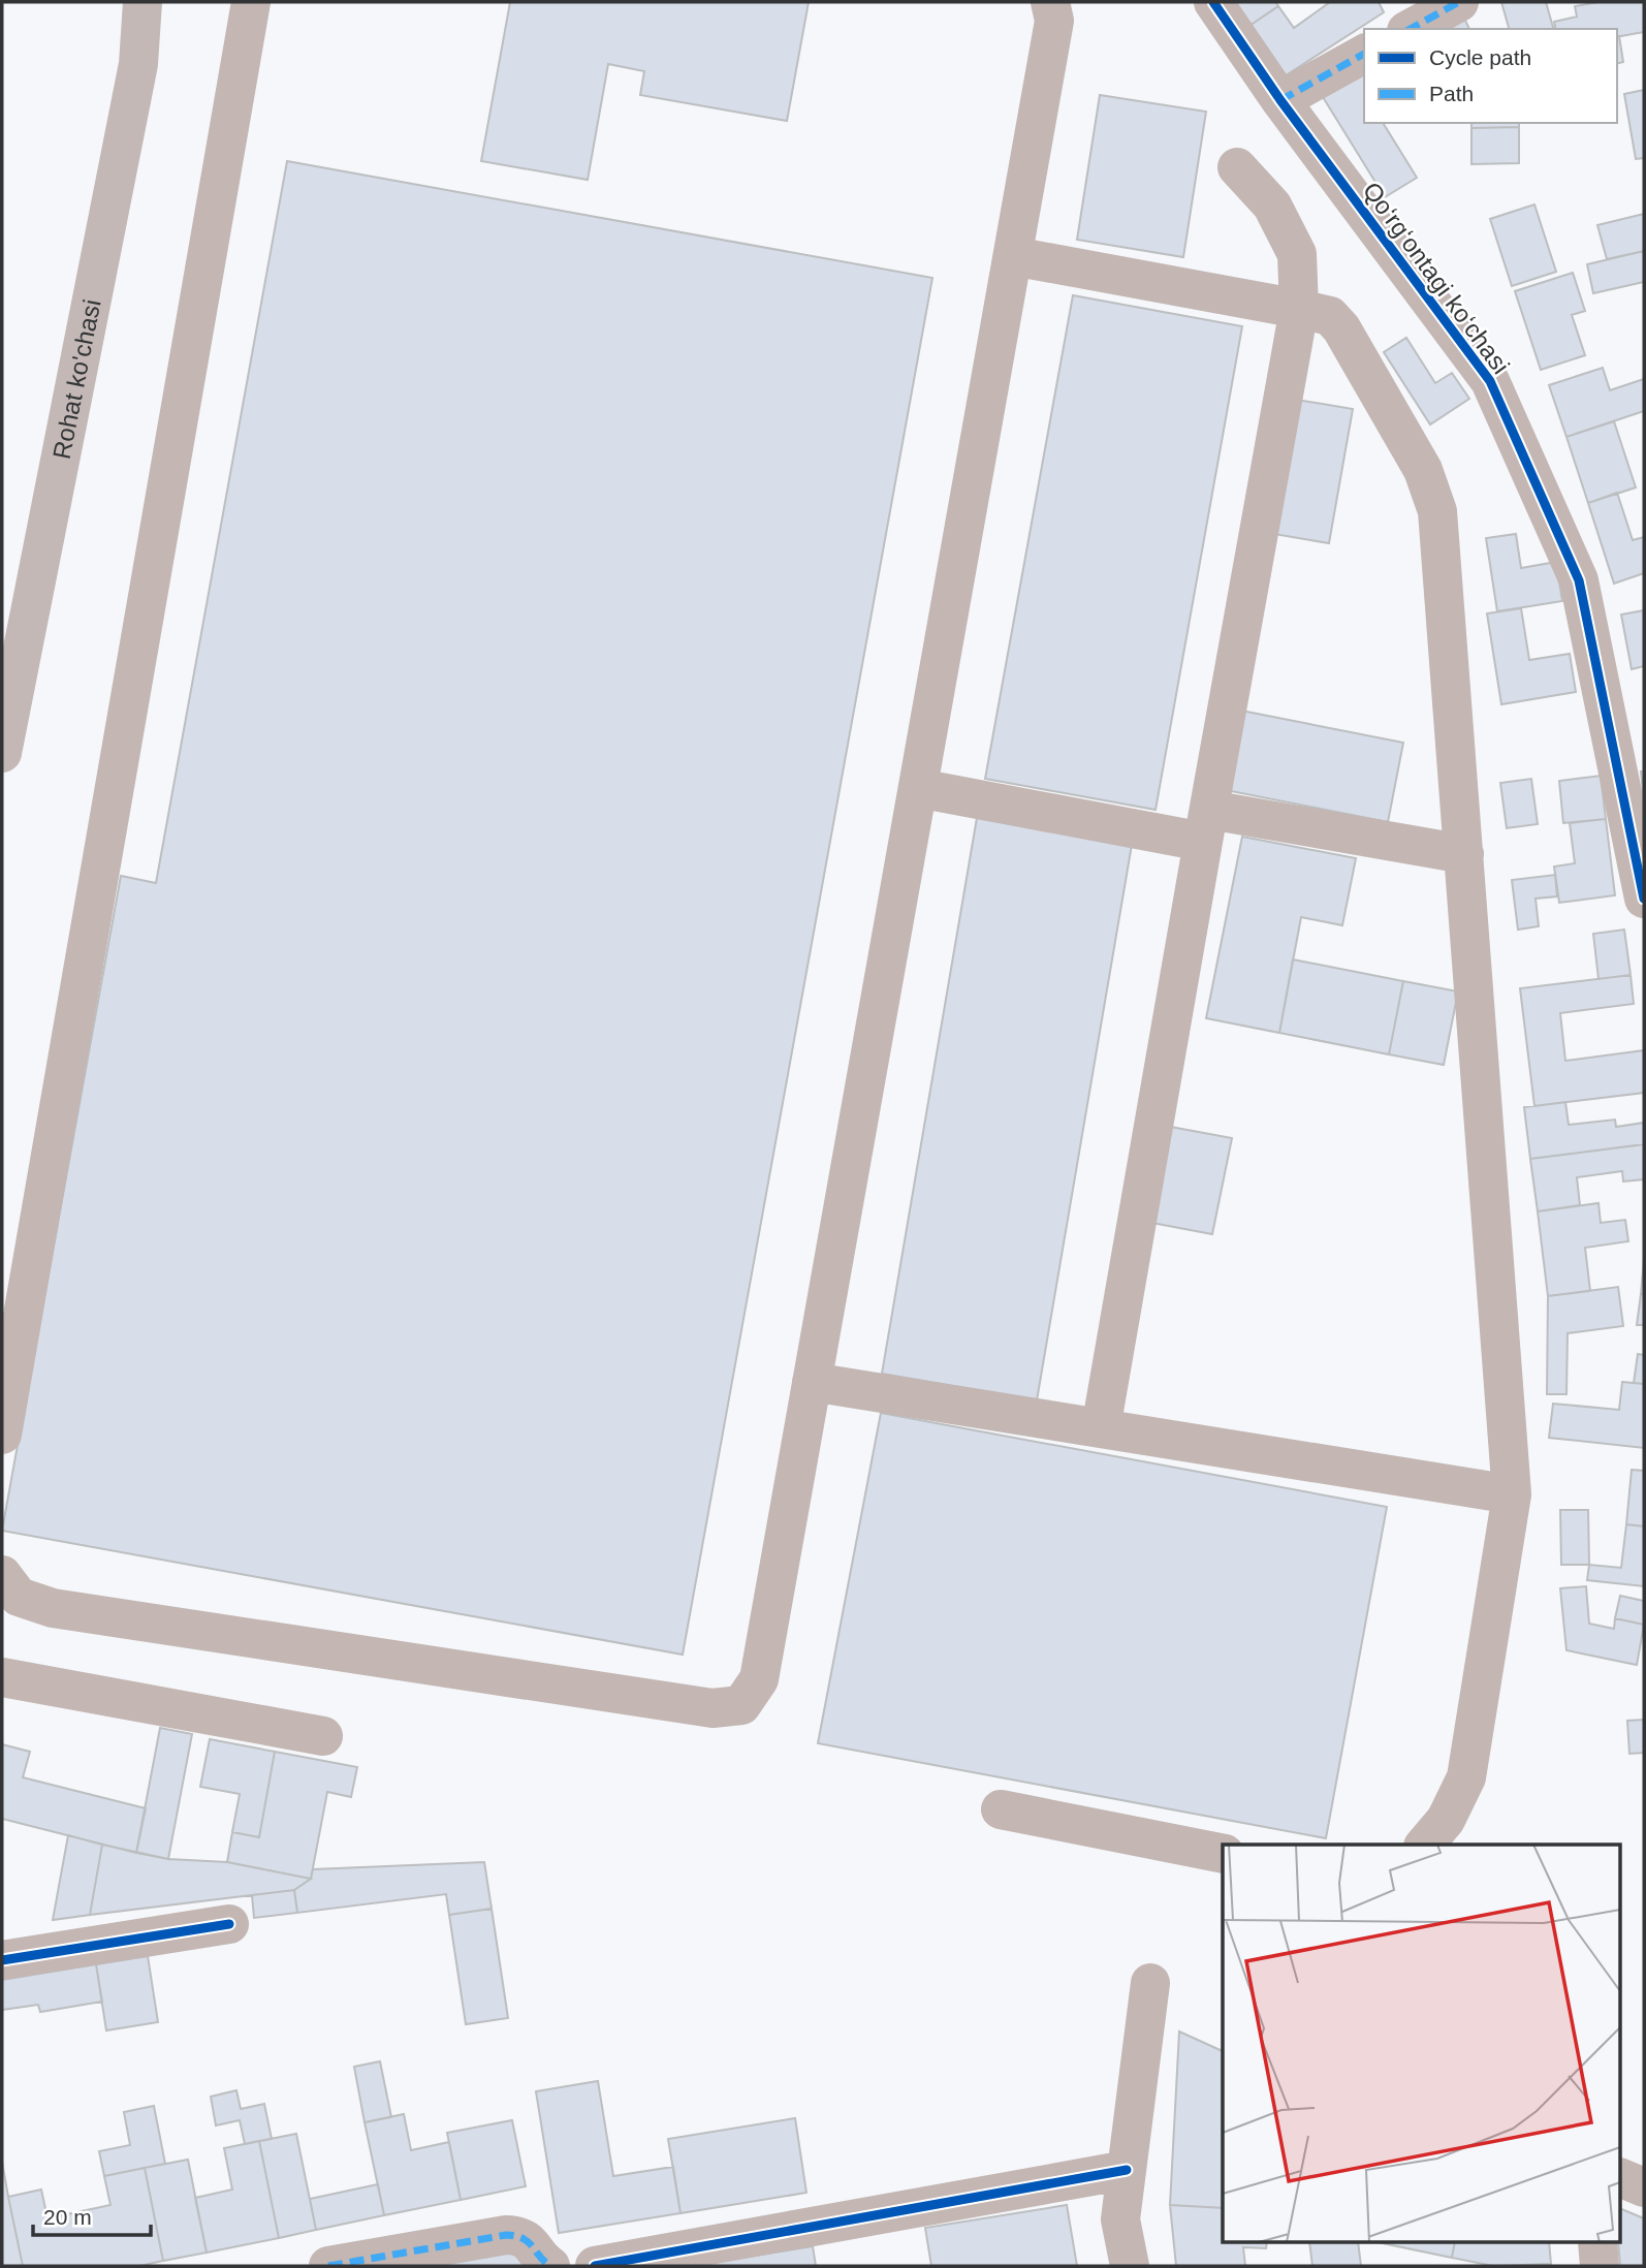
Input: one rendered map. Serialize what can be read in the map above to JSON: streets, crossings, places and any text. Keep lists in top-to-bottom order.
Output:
{
  "streets": {
    "main road": ["Rohat ko'chasi"],
    "street": ["Qo‘rg‘ontagi ko‘chasi"]
  },
  "legend": ["Cycle path", "Path"],
  "scale_bar": "20 m"
}
